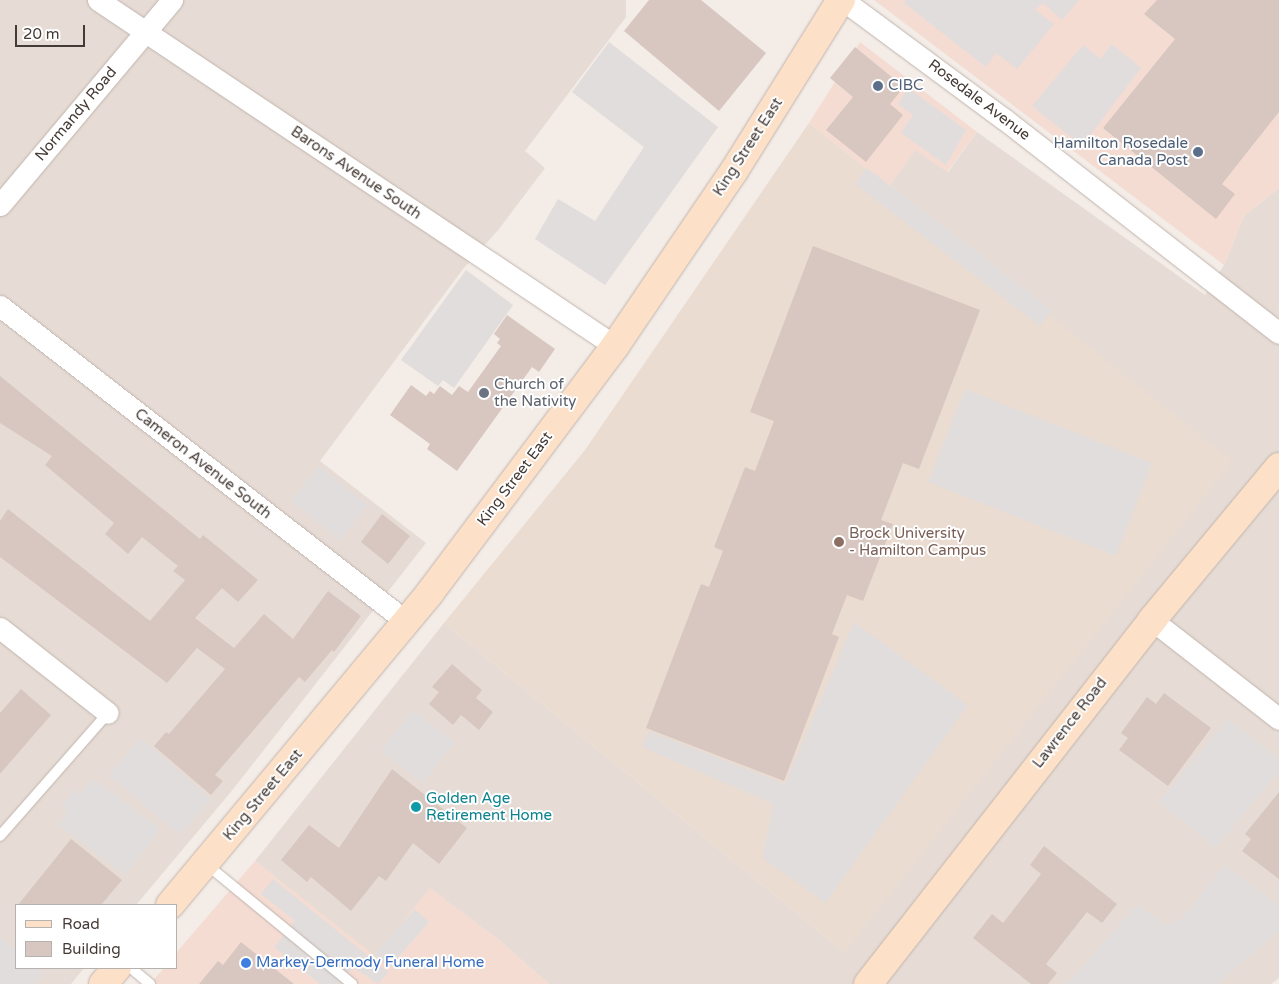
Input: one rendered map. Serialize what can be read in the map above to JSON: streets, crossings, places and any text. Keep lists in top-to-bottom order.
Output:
{
  "streets": {
    "main road": ["King Street East", "Lawrence Road"],
    "street": [
      "Rosedale Avenue",
      "Normandy Road",
      "Barons Avenue South",
      "Cameron Avenue South"
    ]
  },
  "crossings": [
    ["Rosedale Avenue", "King Street East"],
    ["Normandy Road", "Barons Avenue South"],
    ["King Street East", "Barons Avenue South"],
    ["King Street East", "Cameron Avenue South"]
  ],
  "places": [
    "CIBC",
    "Hamilton Rosedale Canada Post",
    "Church of the Nativity",
    "Brock University - Hamilton Campus",
    "Golden Age Retirement Home",
    "Markey-Dermody Funeral Home"
  ],
  "legend": ["Road", "Building"],
  "scale_bar": "20 m"
}
